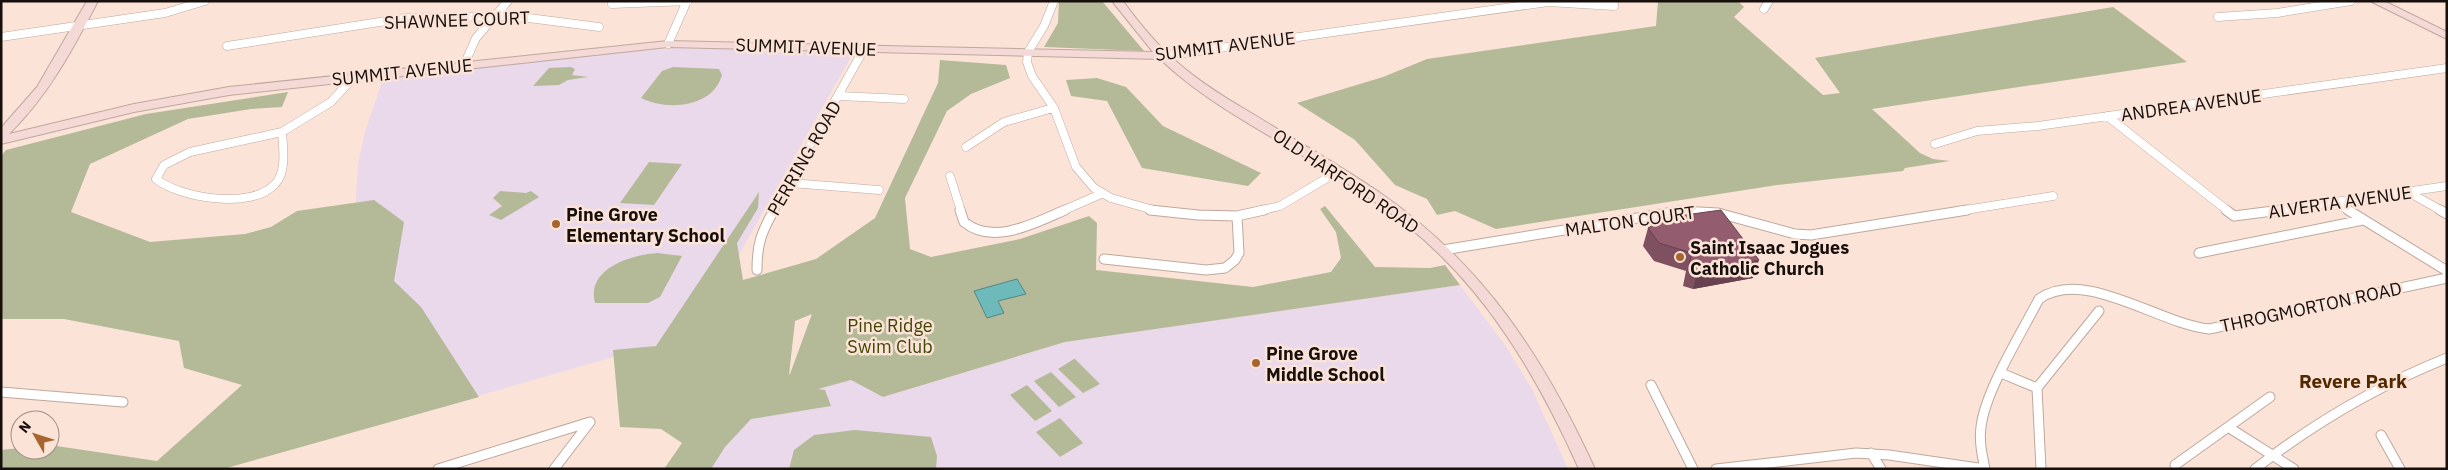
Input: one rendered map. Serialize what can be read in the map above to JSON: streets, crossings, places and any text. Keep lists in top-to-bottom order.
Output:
{
  "streets": {
    "street": [
      "SHAWNEE COURT",
      "SUMMIT AVENUE",
      "ANDREA AVENUE",
      "PERRING ROAD",
      "OLD HARFORD ROAD",
      "ALVERTA AVENUE",
      "MALTON COURT",
      "THROGMORTON ROAD"
    ]
  },
  "crossings": [
    ["SUMMIT AVENUE", "PERRING ROAD"],
    ["SUMMIT AVENUE", "OLD HARFORD ROAD"],
    ["OLD HARFORD ROAD", "MALTON COURT"]
  ],
  "districts": ["Revere Park"],
  "parks": ["Pine Ridge Swim Club"],
  "places": ["Pine Grove Elementary School", "Saint Isaac Jogues Catholic Church", "Pine Grove Middle School"],
  "north": "top left"
}
